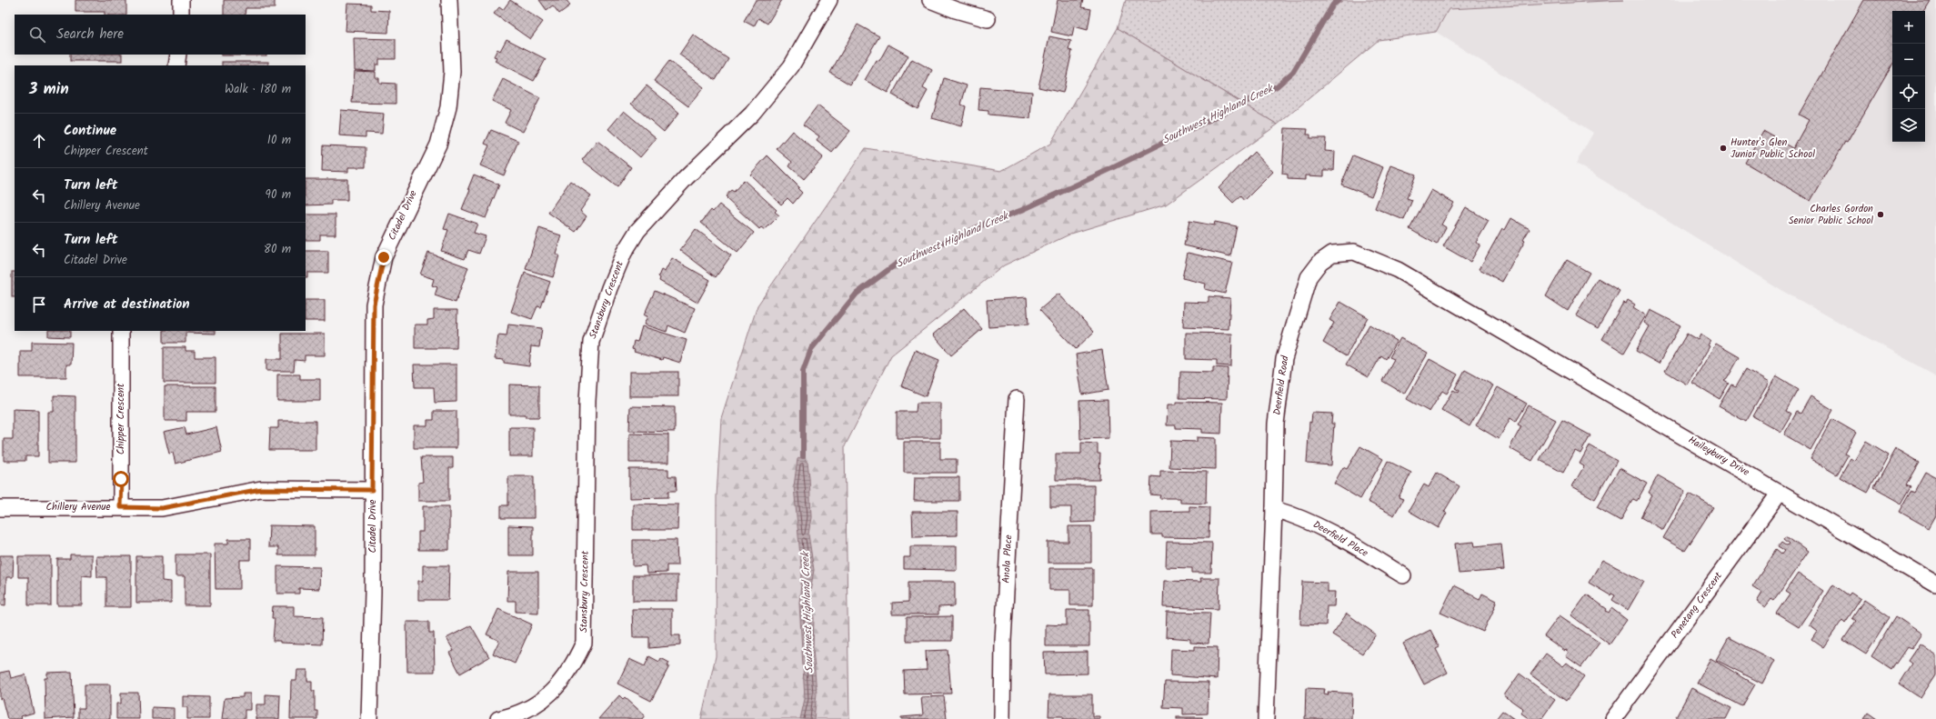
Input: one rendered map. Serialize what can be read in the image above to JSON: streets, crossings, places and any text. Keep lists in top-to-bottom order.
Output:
{
  "streets": {
    "street": [
      "Citadel Drive",
      "Stansbury Crescent",
      "Deerfield Road",
      "Chipper Crescent",
      "Haileybury Drive",
      "Chillery Avenue",
      "Deerfield Place",
      "Anola Place",
      "Penetang Crescent"
    ]
  },
  "crossings": [
    ["Citadel Drive", "Chillery Avenue"],
    ["Deerfield Road", "Haileybury Drive"],
    ["Deerfield Road", "Deerfield Place"],
    ["Chipper Crescent", "Chillery Avenue"],
    ["Haileybury Drive", "Penetang Crescent"]
  ],
  "water": ["Southwest Highland Creek"],
  "places": ["Hunter's Glen Junior Public School", "Charles Gordon Senior Public School"],
  "page": {
    "map_buttons": ["+", "−"],
    "search": "Search here",
    "heading": ["3 min", "Walk · 180 m"],
    "list": [
      ["Continue", "Chipper Crescent", "10 m"],
      ["Turn left", "Chillery Avenue", "90 m"],
      ["Turn left", "Citadel Drive", "80 m"],
      "Arrive at destination"
    ]
  }
}
